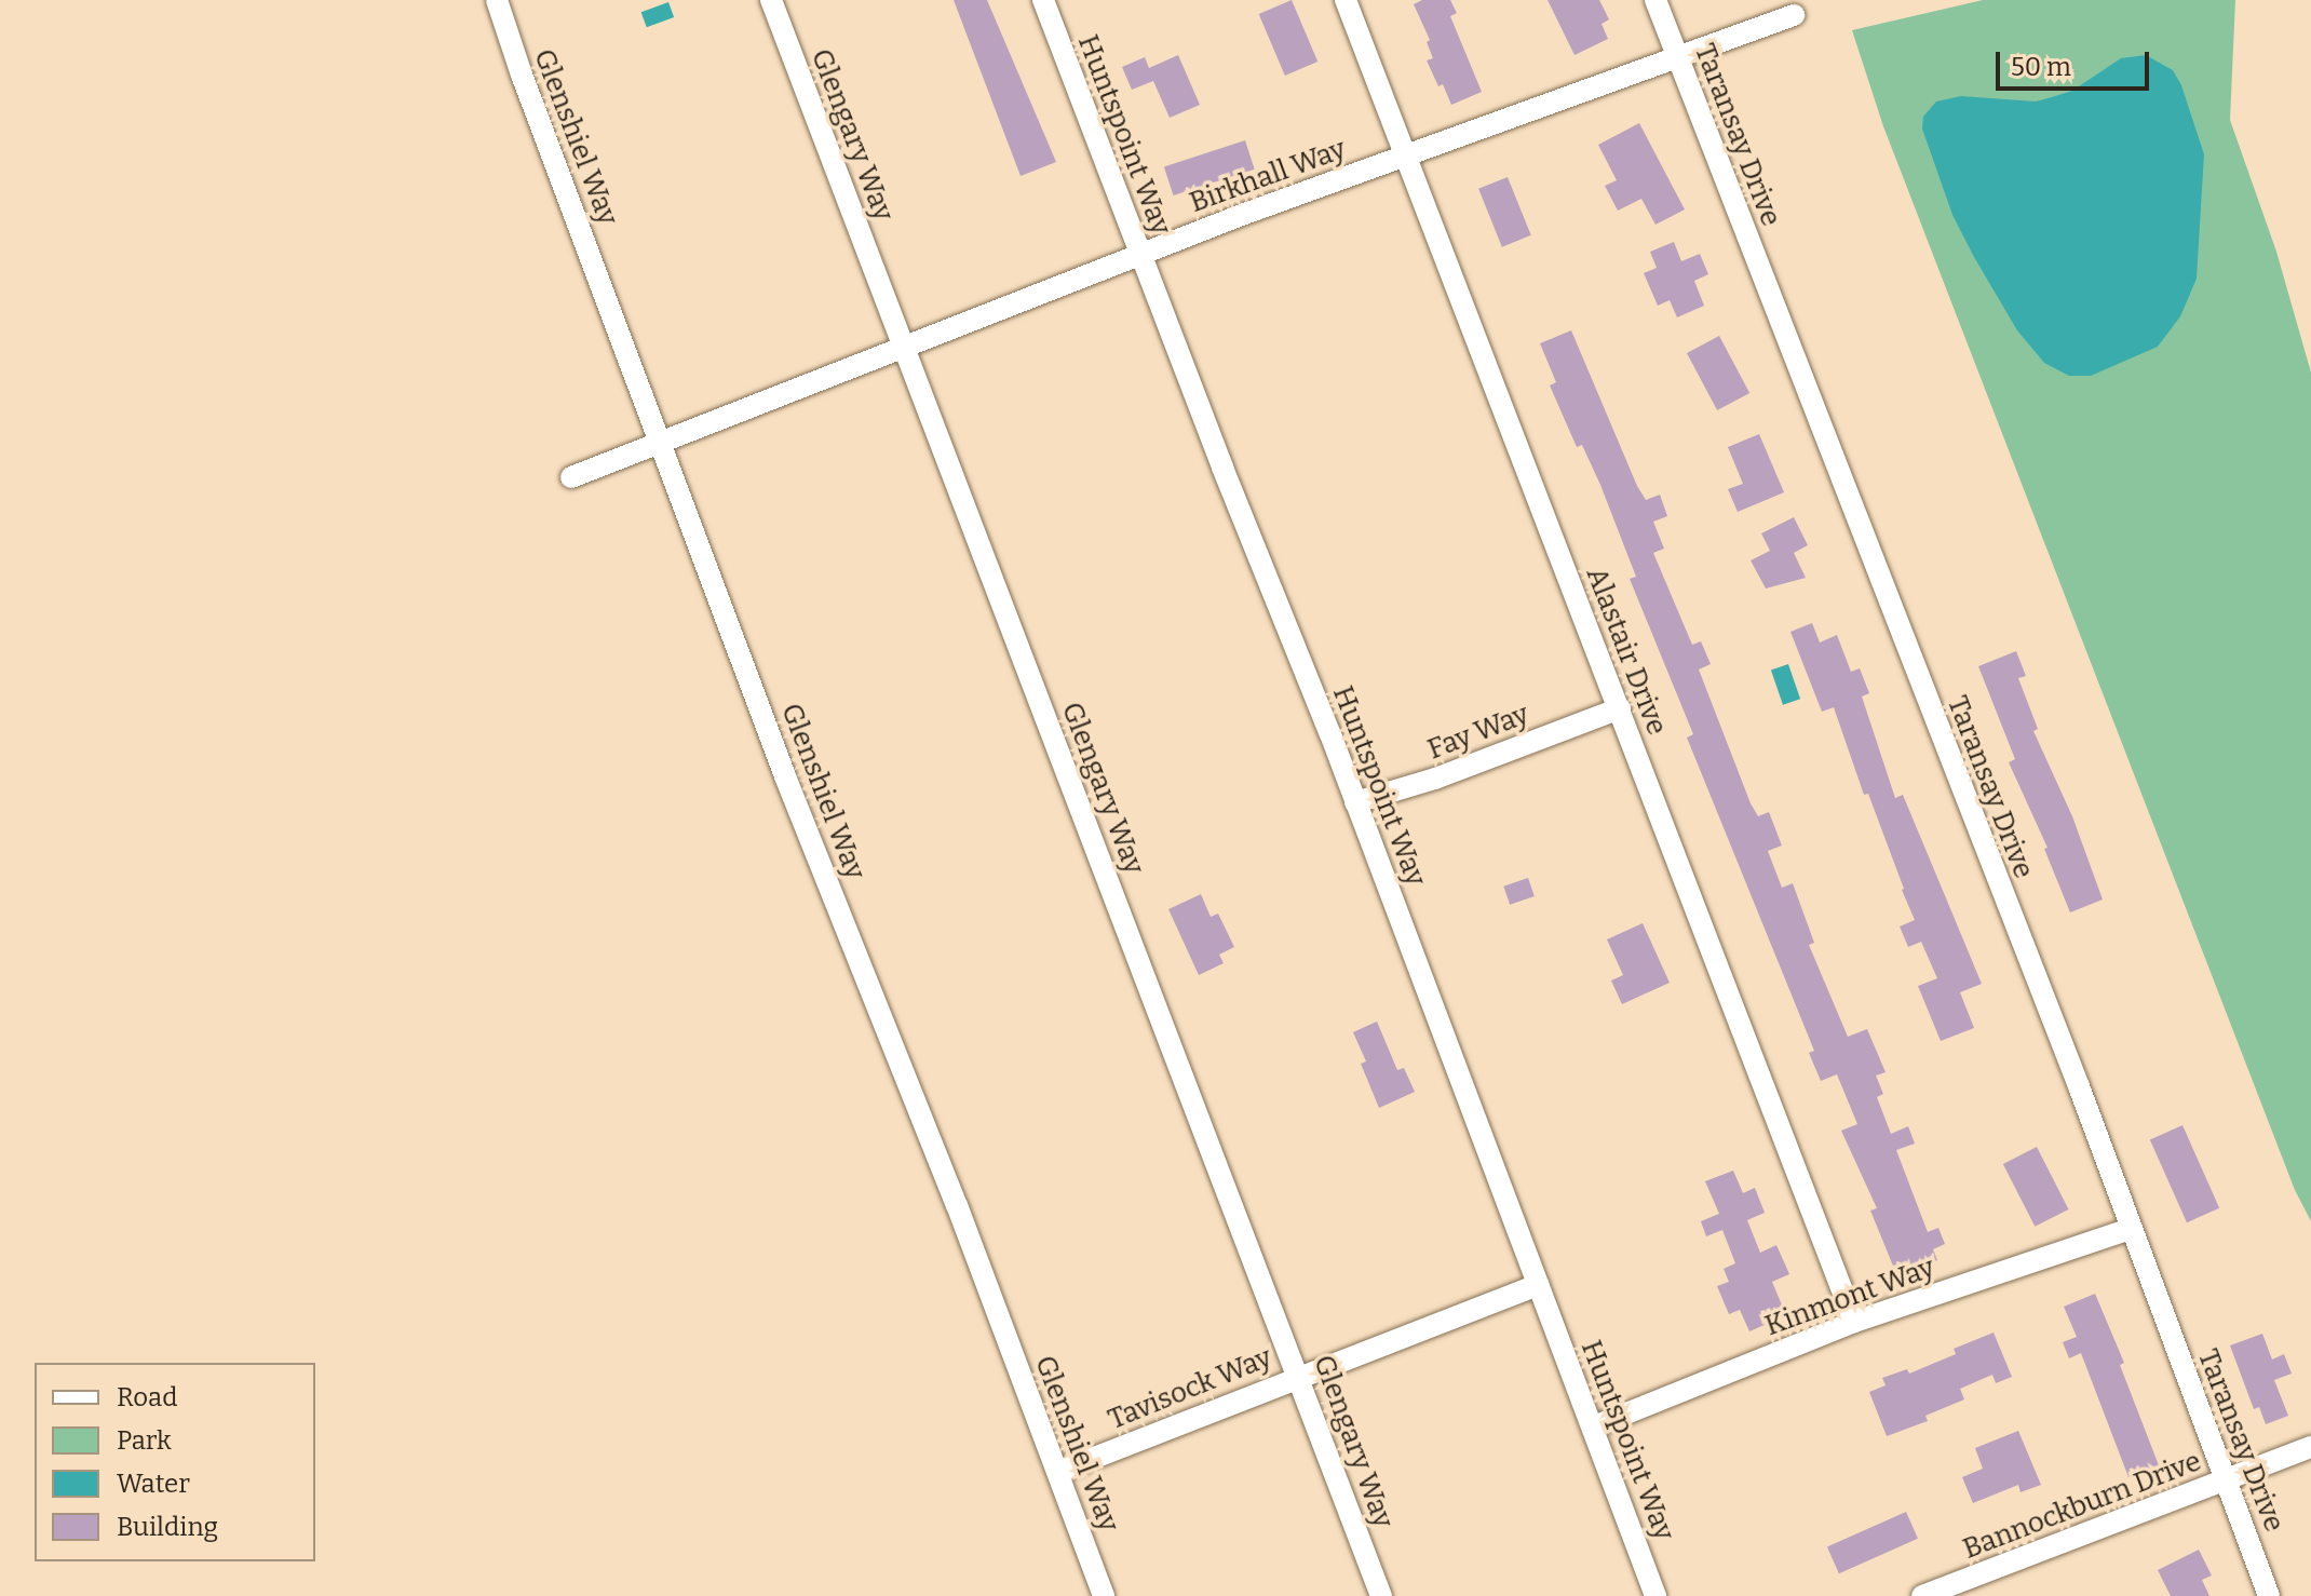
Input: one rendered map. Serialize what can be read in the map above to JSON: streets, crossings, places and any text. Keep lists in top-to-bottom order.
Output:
{
  "streets": {
    "street": [
      "Glengary Way",
      "Huntspoint Way",
      "Taransay Drive",
      "Glenshiel Way",
      "Birkhall Way",
      "Alastair Drive",
      "Fay Way",
      "Kinmont Way",
      "Tavisock Way",
      "Bannockburn Drive"
    ]
  },
  "crossings": [
    ["Glengary Way", "Birkhall Way"],
    ["Glengary Way", "Tavisock Way"],
    ["Huntspoint Way", "Birkhall Way"],
    ["Huntspoint Way", "Fay Way"],
    ["Huntspoint Way", "Kinmont Way"],
    ["Huntspoint Way", "Tavisock Way"],
    ["Taransay Drive", "Birkhall Way"],
    ["Taransay Drive", "Kinmont Way"],
    ["Taransay Drive", "Bannockburn Drive"],
    ["Glenshiel Way", "Birkhall Way"],
    ["Glenshiel Way", "Tavisock Way"],
    ["Birkhall Way", "Alastair Drive"],
    ["Alastair Drive", "Fay Way"],
    ["Alastair Drive", "Kinmont Way"]
  ],
  "legend": [
    "Road",
    "Park",
    "Water",
    "Building"
  ],
  "scale_bar": "50 m"
}
